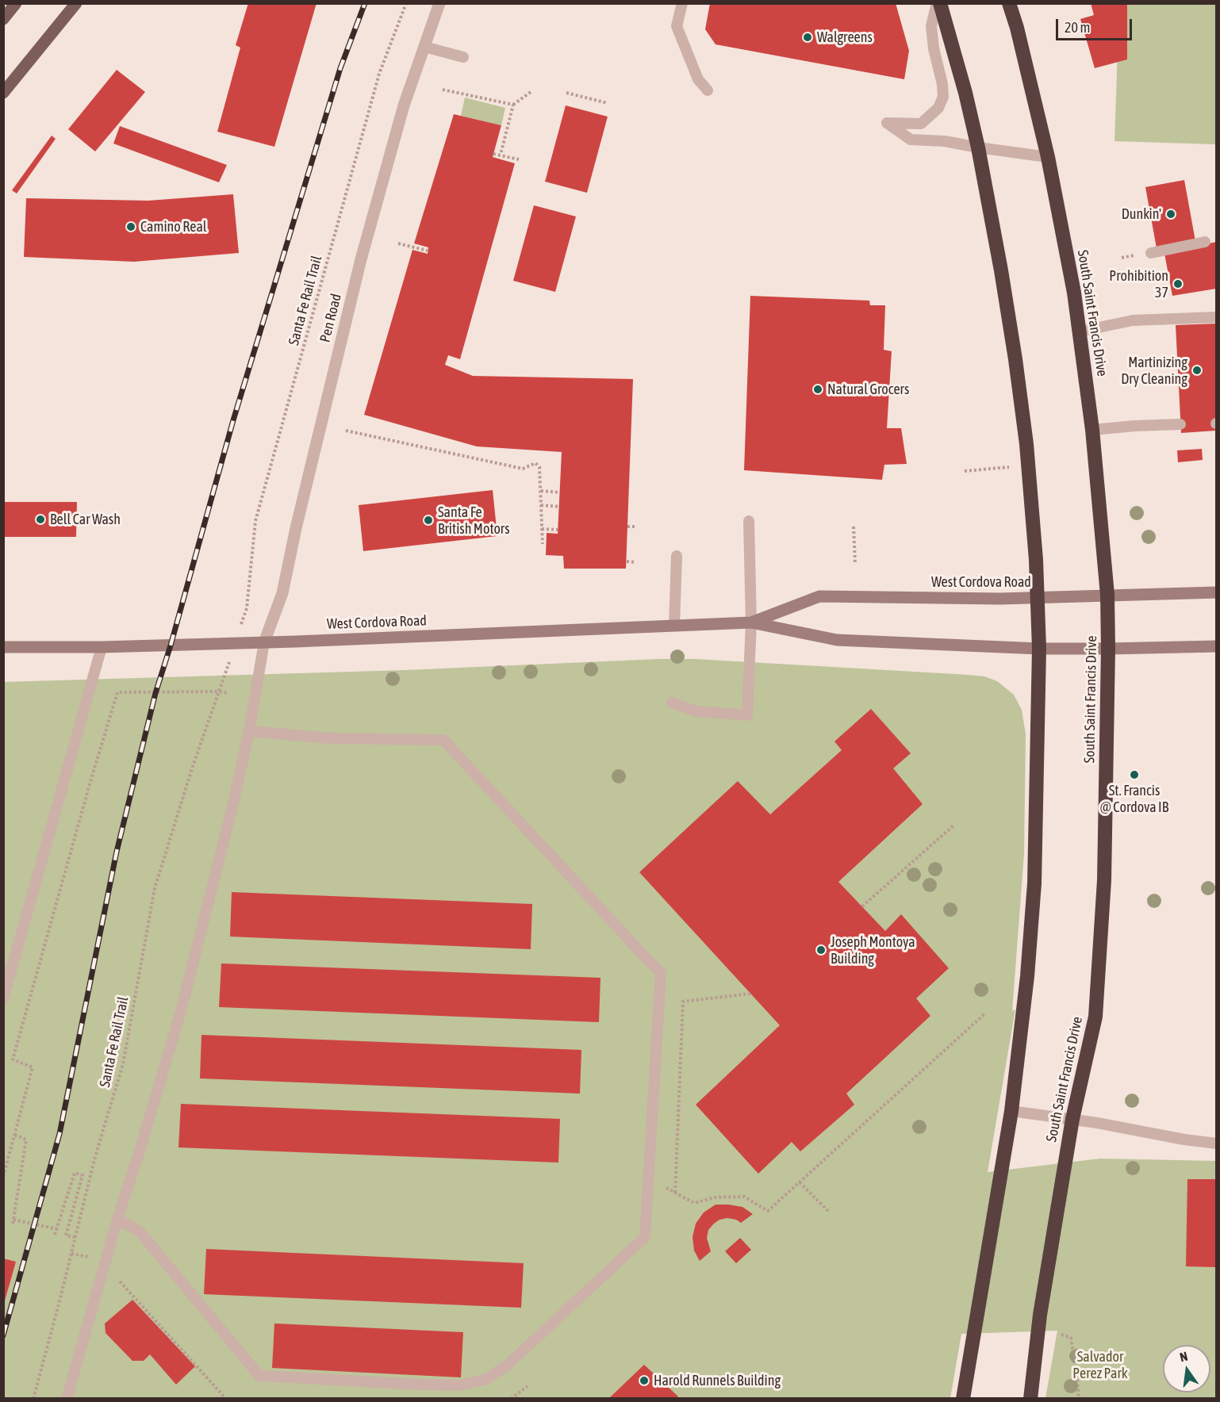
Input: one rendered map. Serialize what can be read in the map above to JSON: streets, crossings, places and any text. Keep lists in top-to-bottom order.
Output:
{
  "streets": {
    "highway": ["South Saint Francis Drive"],
    "main road": ["West Cordova Road"],
    "street": ["Pen Road"],
    "path": ["Santa Fe Rail Trail"]
  },
  "crossings": [
    ["South Saint Francis Drive", "West Cordova Road"],
    ["Pen Road", "West Cordova Road"]
  ],
  "parks": ["Salvador Perez Park"],
  "places": [
    "Walgreens",
    "Dunkin'",
    "Camino Real",
    "Prohibition 37",
    "Martinizing Dry Cleaning",
    "Natural Grocers",
    "Bell Car Wash",
    "Santa Fe British Motors",
    "St. Francis @ Cordova IB",
    "Joseph Montoya Building",
    "Harold Runnels Building"
  ],
  "scale_bar": "20 m",
  "north": "top"
}
